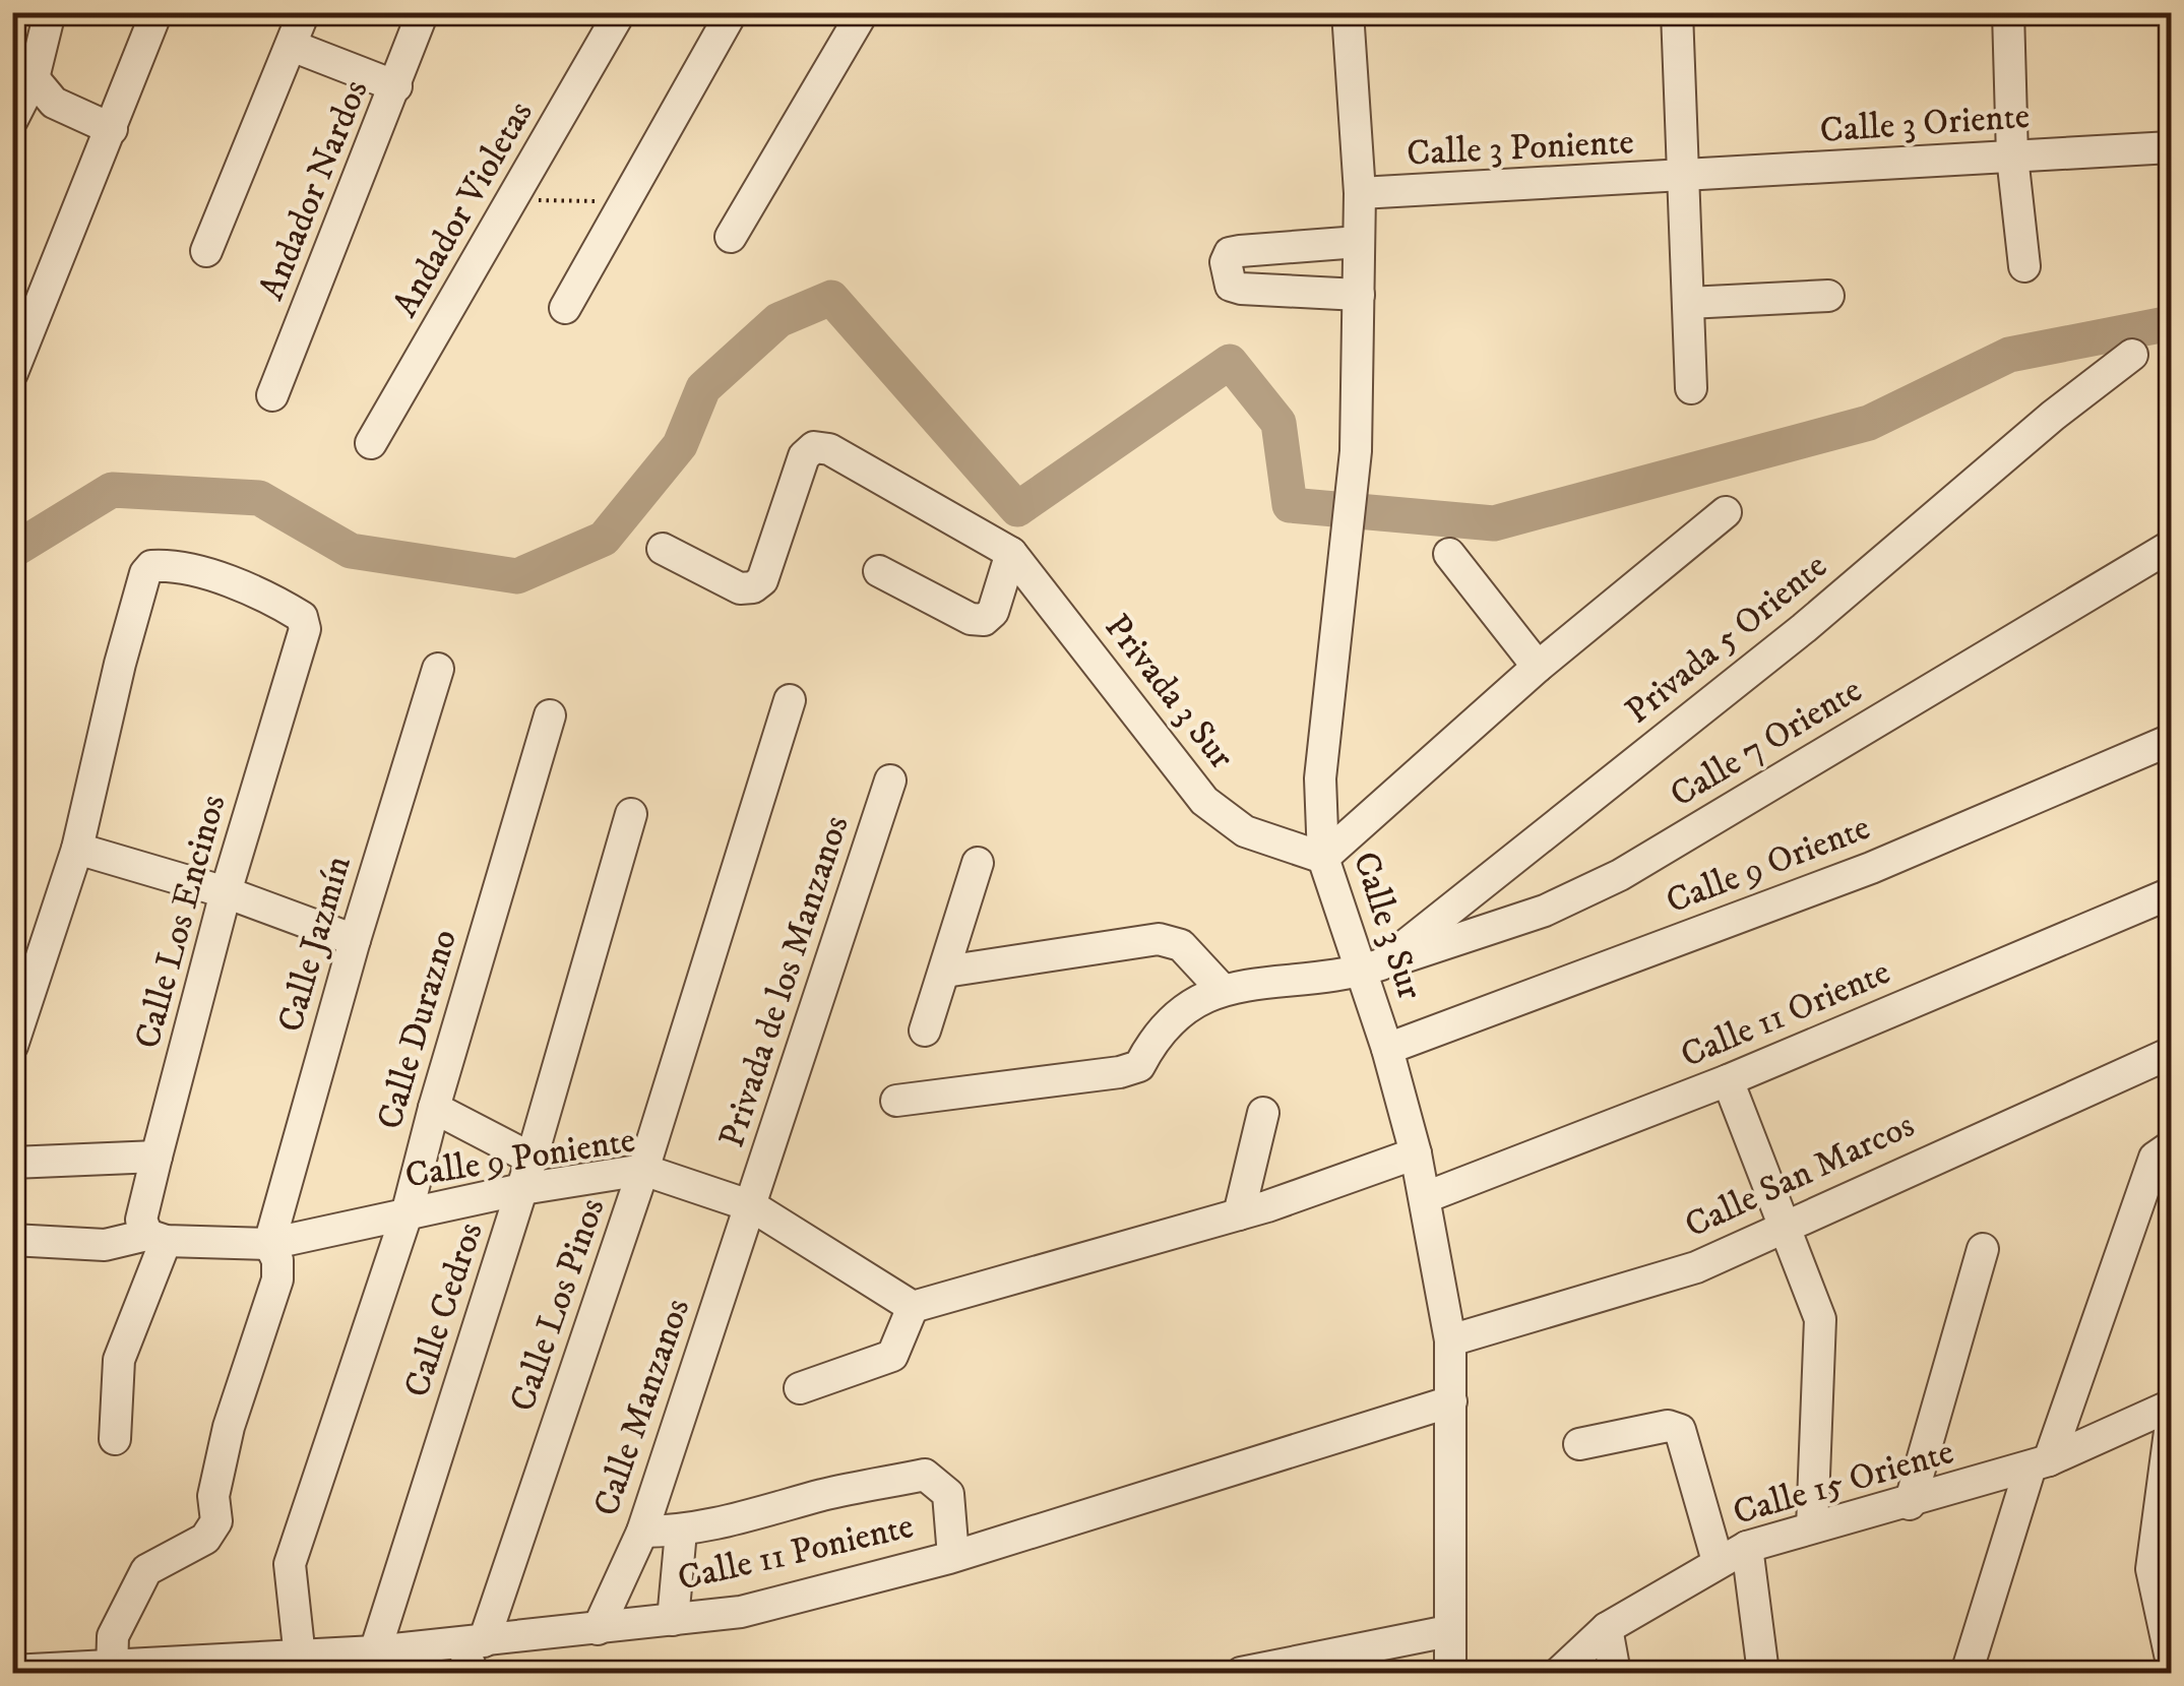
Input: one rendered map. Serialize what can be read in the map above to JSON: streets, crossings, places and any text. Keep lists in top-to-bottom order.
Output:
{
  "streets": {
    "street": [
      "Calle 3 Oriente",
      "Calle 3 Poniente",
      "Andador Nardos",
      "Andador Violetas",
      "Privada 5 Oriente",
      "Privada 3 Sur",
      "Calle 7 Oriente",
      "Calle 9 Oriente",
      "Calle Los Encinos",
      "Calle 3 Sur",
      "Calle Jazmín",
      "Privada de los Manzanos",
      "Calle 11 Oriente",
      "Calle Durazno",
      "Calle 9 Poniente",
      "Calle San Marcos",
      "Calle Los Pinos",
      "Calle Cedros",
      "Calle Manzanos",
      "Calle 15 Oriente",
      "Calle 11 Poniente"
    ]
  },
  "crossings": [
    ["Calle 3 Oriente", "Calle 3 Poniente"],
    ["Calle 3 Poniente", "Calle 3 Sur"],
    ["Privada 5 Oriente", "Calle 7 Oriente"],
    ["Privada 5 Oriente", "Calle 3 Sur"],
    ["Privada 3 Sur", "Calle 3 Sur"],
    ["Calle 7 Oriente", "Calle 3 Sur"],
    ["Calle 9 Oriente", "Calle 3 Sur"],
    ["Calle Los Encinos", "Calle 9 Poniente"],
    ["Calle 3 Sur", "Calle 11 Oriente"],
    ["Calle 3 Sur", "Calle San Marcos"],
    ["Calle 3 Sur", "Calle 11 Poniente"],
    ["Calle Jazmín", "Calle 9 Poniente"],
    ["Privada de los Manzanos", "Calle 9 Poniente"],
    ["Privada de los Manzanos", "Calle Manzanos"],
    ["Calle Durazno", "Calle 9 Poniente"],
    ["Calle Durazno", "Calle 11 Poniente"],
    ["Calle 9 Poniente", "Calle Los Pinos"],
    ["Calle 9 Poniente", "Calle Cedros"],
    ["Calle 9 Poniente", "Calle Manzanos"],
    ["Calle Los Pinos", "Calle 11 Poniente"],
    ["Calle Cedros", "Calle 11 Poniente"],
    ["Calle Manzanos", "Calle 11 Poniente"]
  ]
}
